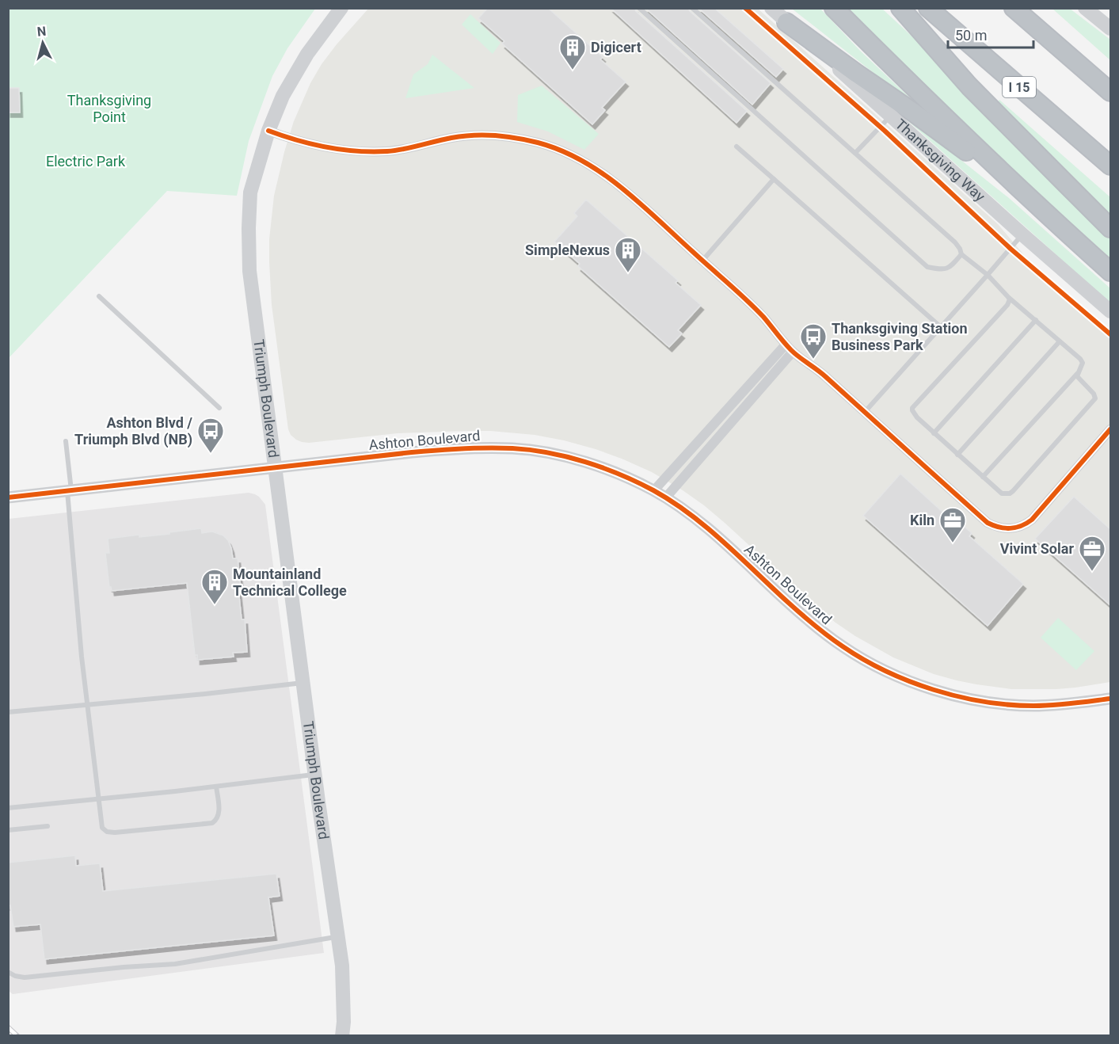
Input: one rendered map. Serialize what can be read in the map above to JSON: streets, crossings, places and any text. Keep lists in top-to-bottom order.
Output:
{
  "streets": {
    "highway": ["I 15"],
    "main road": ["Thanksgiving Way", "Triumph Boulevard"],
    "street": ["Ashton Boulevard"]
  },
  "crossings": [
    ["Triumph Boulevard", "Ashton Boulevard"]
  ],
  "parks": ["Thanksgiving Point", "Electric Park"],
  "places": {
    "building": ["Digicert", "SimpleNexus", "Mountainland Technical College"],
    "bus stop": ["Thanksgiving Station Business Park", "Ashton Blvd / Triumph Blvd (NB)"],
    "office": ["Kiln", "Vivint Solar"]
  },
  "scale_bar": "50 m",
  "north": "top"
}
